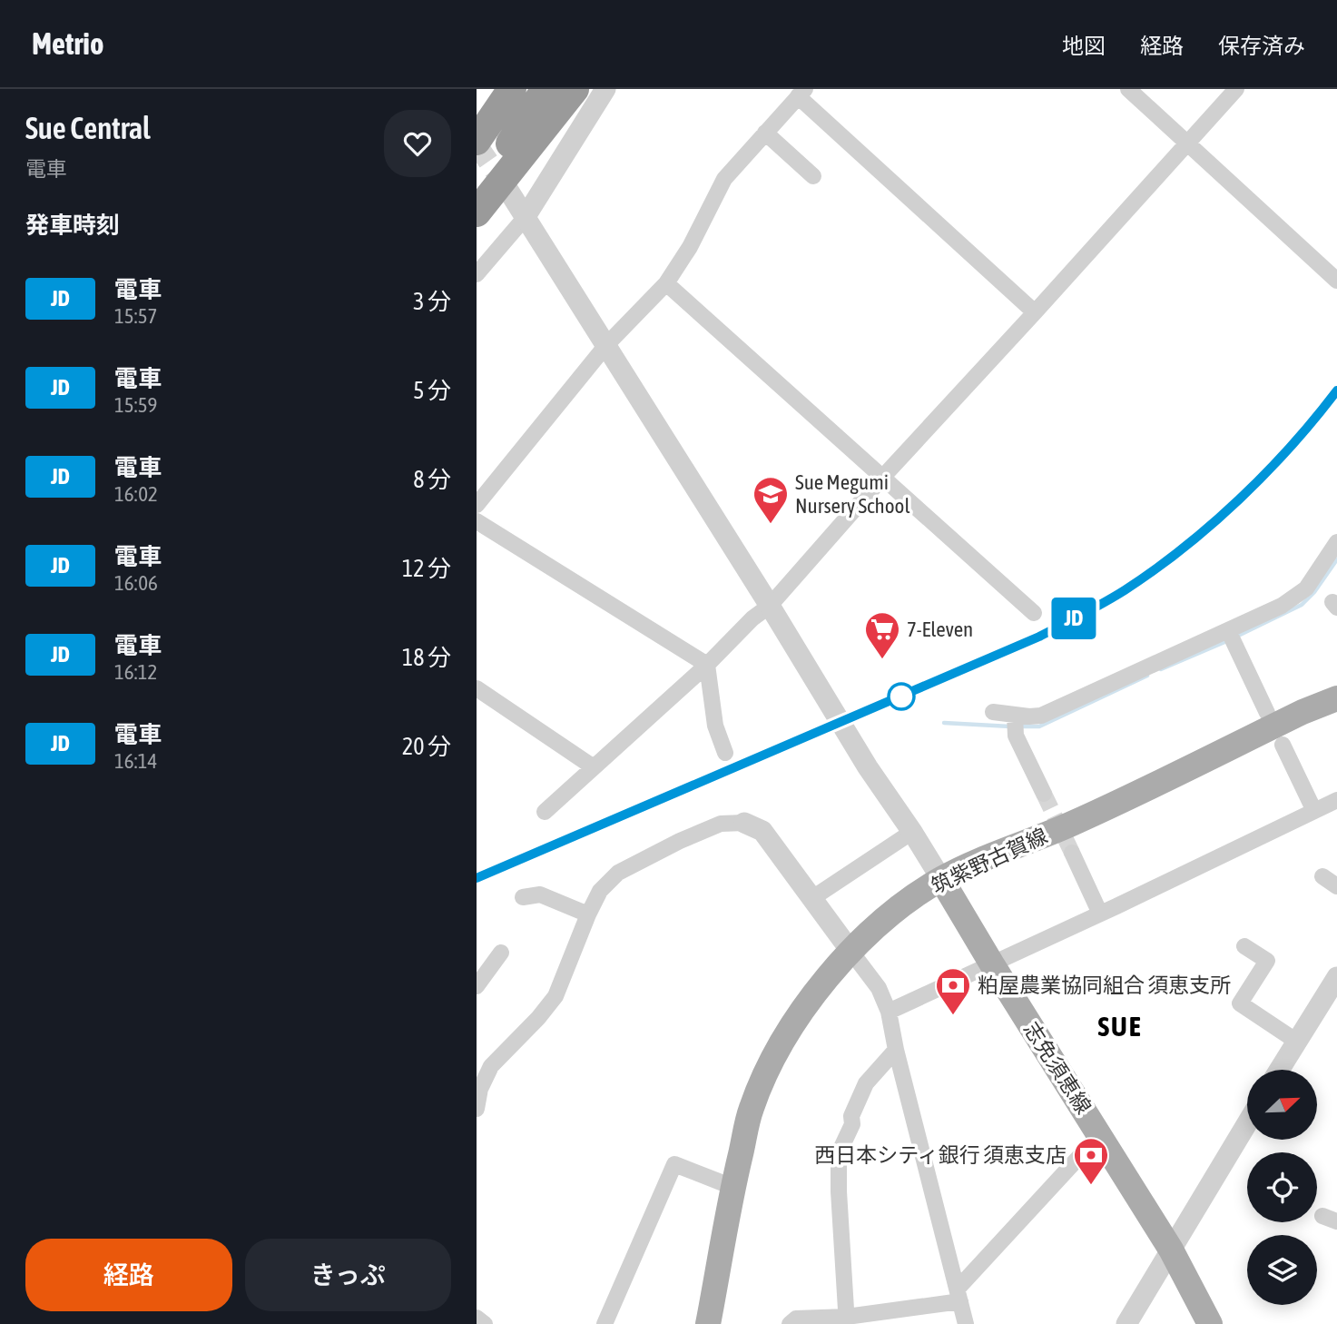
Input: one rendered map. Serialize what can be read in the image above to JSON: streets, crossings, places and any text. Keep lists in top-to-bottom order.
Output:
{
  "streets": {
    "main road": ["筑紫野古賀線", "志免須恵線"]
  },
  "crossings": [
    ["筑紫野古賀線", "志免須恵線"]
  ],
  "districts": ["SUE"],
  "places": {
    "school or university": ["Sue Megumi Nursery School"],
    "supermarket": ["7-Eleven"],
    "bank": ["粕屋農業協同組合 須恵支所", "西日本シティ銀行 須恵支店"]
  },
  "north": "top right",
  "page": {
    "header": "Metrio",
    "nav": ["地図", "経路", "保存済み"],
    "heading": [
      ["Sue Central", "電車"],
      "発車時刻"
    ],
    "on_map": "JD",
    "list": [
      {
        "mark": "JD",
        "name": "電車",
        "note": "15:57",
        "value": "3 分"
      },
      {
        "mark": "JD",
        "name": "電車",
        "note": "15:59",
        "value": "5 分"
      },
      {
        "mark": "JD",
        "name": "電車",
        "note": "16:02",
        "value": "8 分"
      },
      {
        "mark": "JD",
        "name": "電車",
        "note": "16:06",
        "value": "12 分"
      },
      {
        "mark": "JD",
        "name": "電車",
        "note": "16:12",
        "value": "18 分"
      },
      {
        "mark": "JD",
        "name": "電車",
        "note": "16:14",
        "value": "20 分"
      }
    ],
    "buttons": ["経路", "きっぷ"]
  }
}
